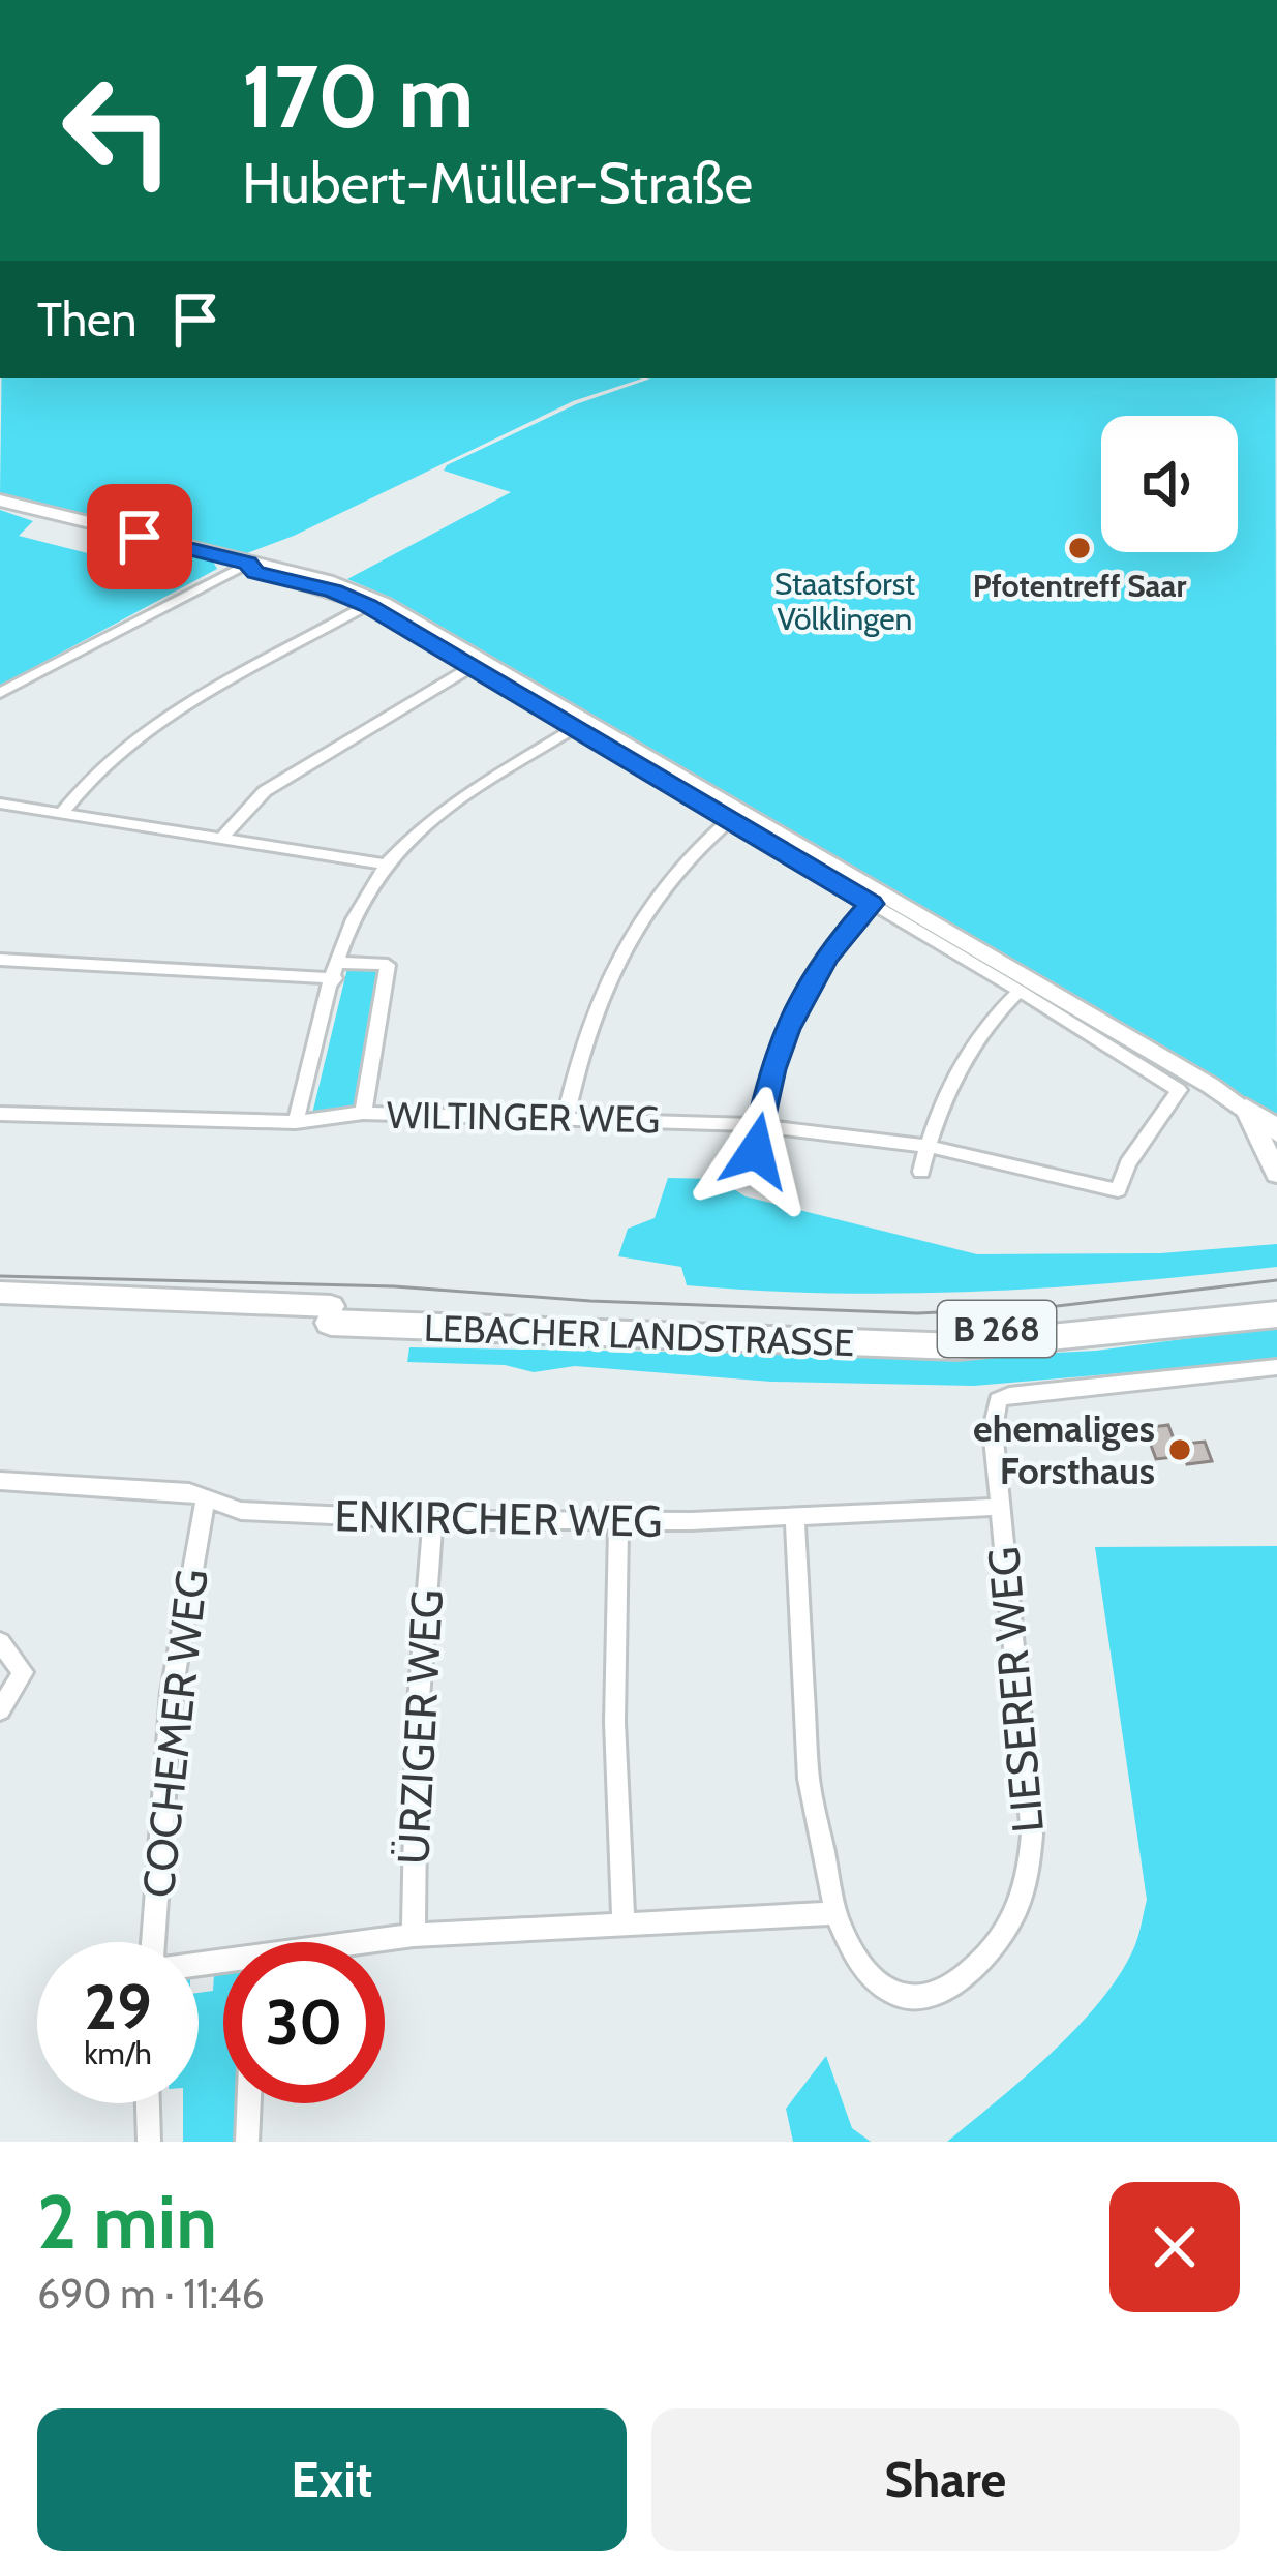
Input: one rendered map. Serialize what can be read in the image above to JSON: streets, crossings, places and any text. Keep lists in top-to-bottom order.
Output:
{
  "streets": {
    "highway": ["B 268", "LEBACHER LANDSTRASSE"],
    "street": [
      "WILTINGER WEG",
      "ENKIRCHER WEG",
      "LIESERER WEG",
      "ÜRZIGER WEG",
      "COCHEMER WEG"
    ]
  },
  "crossings": [
    ["ENKIRCHER WEG", "LIESERER WEG"],
    ["ENKIRCHER WEG", "ÜRZIGER WEG"],
    ["ENKIRCHER WEG", "COCHEMER WEG"]
  ],
  "parks": ["Staatsforst Völklingen"],
  "places": ["Pfotentreff Saar", "ehemaliges Forsthaus"],
  "page": {
    "turn": ["170 m", "Hubert-Müller-Straße"],
    "then": "Then",
    "speed": "29 km/h",
    "limit": "30",
    "heading": ["2 min", "690 m · 11:46"],
    "buttons": ["Exit", "Share"]
  }
}
